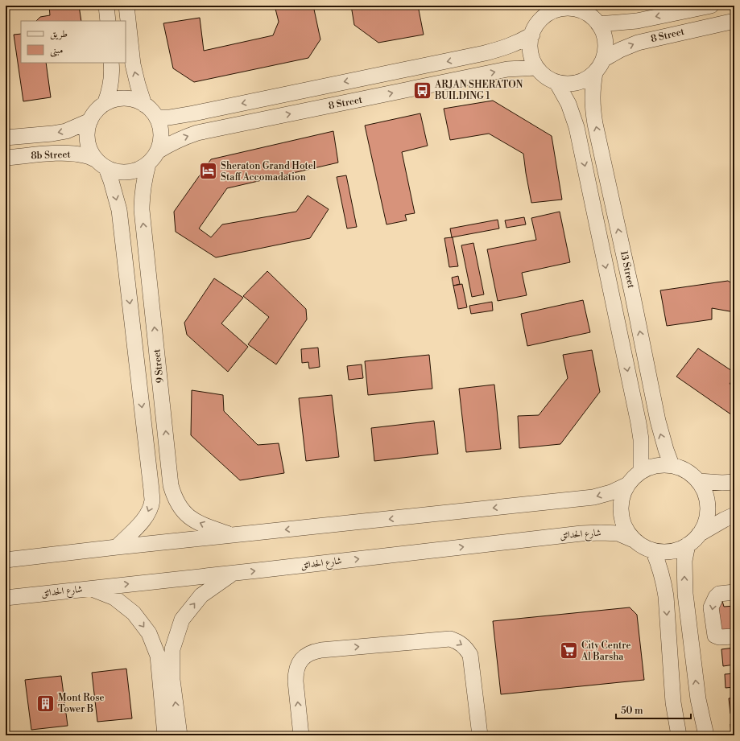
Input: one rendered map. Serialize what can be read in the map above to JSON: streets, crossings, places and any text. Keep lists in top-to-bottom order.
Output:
{
  "streets": {
    "street": [
      "8 Street",
      "8b Street",
      "13 Street",
      "9 Street",
      "شارع الحدائق"
    ]
  },
  "crossings": [
    ["8 Street", "8b Street"],
    ["8 Street", "13 Street"],
    ["8 Street", "9 Street"],
    ["8b Street", "9 Street"],
    ["13 Street", "شارع الحدائق"]
  ],
  "places": {
    "bus stop": ["ARJAN SHERATON BUILDING 1"],
    "hotel": ["Sheraton Grand Hotel Staff Accomadation"],
    "supermarket": ["City Centre Al Barsha"],
    "building": ["Mont Rose Tower B"]
  },
  "legend": ["طريق", "مبنى"],
  "scale_bar": "50 m"
}
